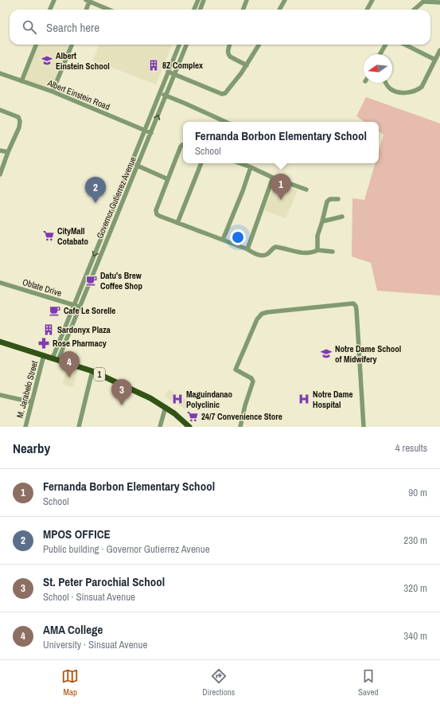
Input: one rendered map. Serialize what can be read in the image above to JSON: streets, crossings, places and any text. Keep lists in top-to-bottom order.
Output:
{
  "streets": {
    "main road": ["1"],
    "street": [
      "Albert Einstein Road",
      "Governor Gutierrez Avenue",
      "Oblate Drive",
      "M. Jarabelo Street"
    ]
  },
  "crossings": [
    ["Albert Einstein Road", "Governor Gutierrez Avenue"],
    ["Governor Gutierrez Avenue", "Oblate Drive"],
    ["Governor Gutierrez Avenue", "1"],
    ["1", "M. Jarabelo Street"]
  ],
  "places": {
    "school or university": ["Albert Einstein School", "Notre Dame School of Midwifery"],
    "building": ["8Z Complex", "Sardonyx Plaza"],
    "supermarket": ["CityMall Cotabato", "24/7 Convenience Store"],
    "cafe": ["Datu's Brew Coffee Shop", "Cafe Le Sorelle"],
    "pharmacy": ["Rose Pharmacy"],
    "hospital": ["Maguindanao Polyclinic", "Notre Dame Hospital"]
  },
  "north": "left",
  "page": {
    "search": "Search here",
    "popup": ["Fernanda Borbon Elementary School", "School"],
    "pins": [
      "1",
      "2",
      "4",
      "3"
    ],
    "heading": ["Nearby", "4 results"],
    "list": [
      {
        "mark": "1",
        "name": "Fernanda Borbon Elementary School",
        "note": "School",
        "value": "90 m"
      },
      {
        "mark": "2",
        "name": "MPOS OFFICE",
        "note": "Public building · Governor Gutierrez Avenue",
        "value": "230 m"
      },
      {
        "mark": "3",
        "name": "St. Peter Parochial School",
        "note": "School · Sinsuat Avenue",
        "value": "320 m"
      },
      {
        "mark": "4",
        "name": "AMA College",
        "note": "University · Sinsuat Avenue",
        "value": "340 m"
      }
    ],
    "nav": ["Map", "Directions", "Saved"]
  }
}
